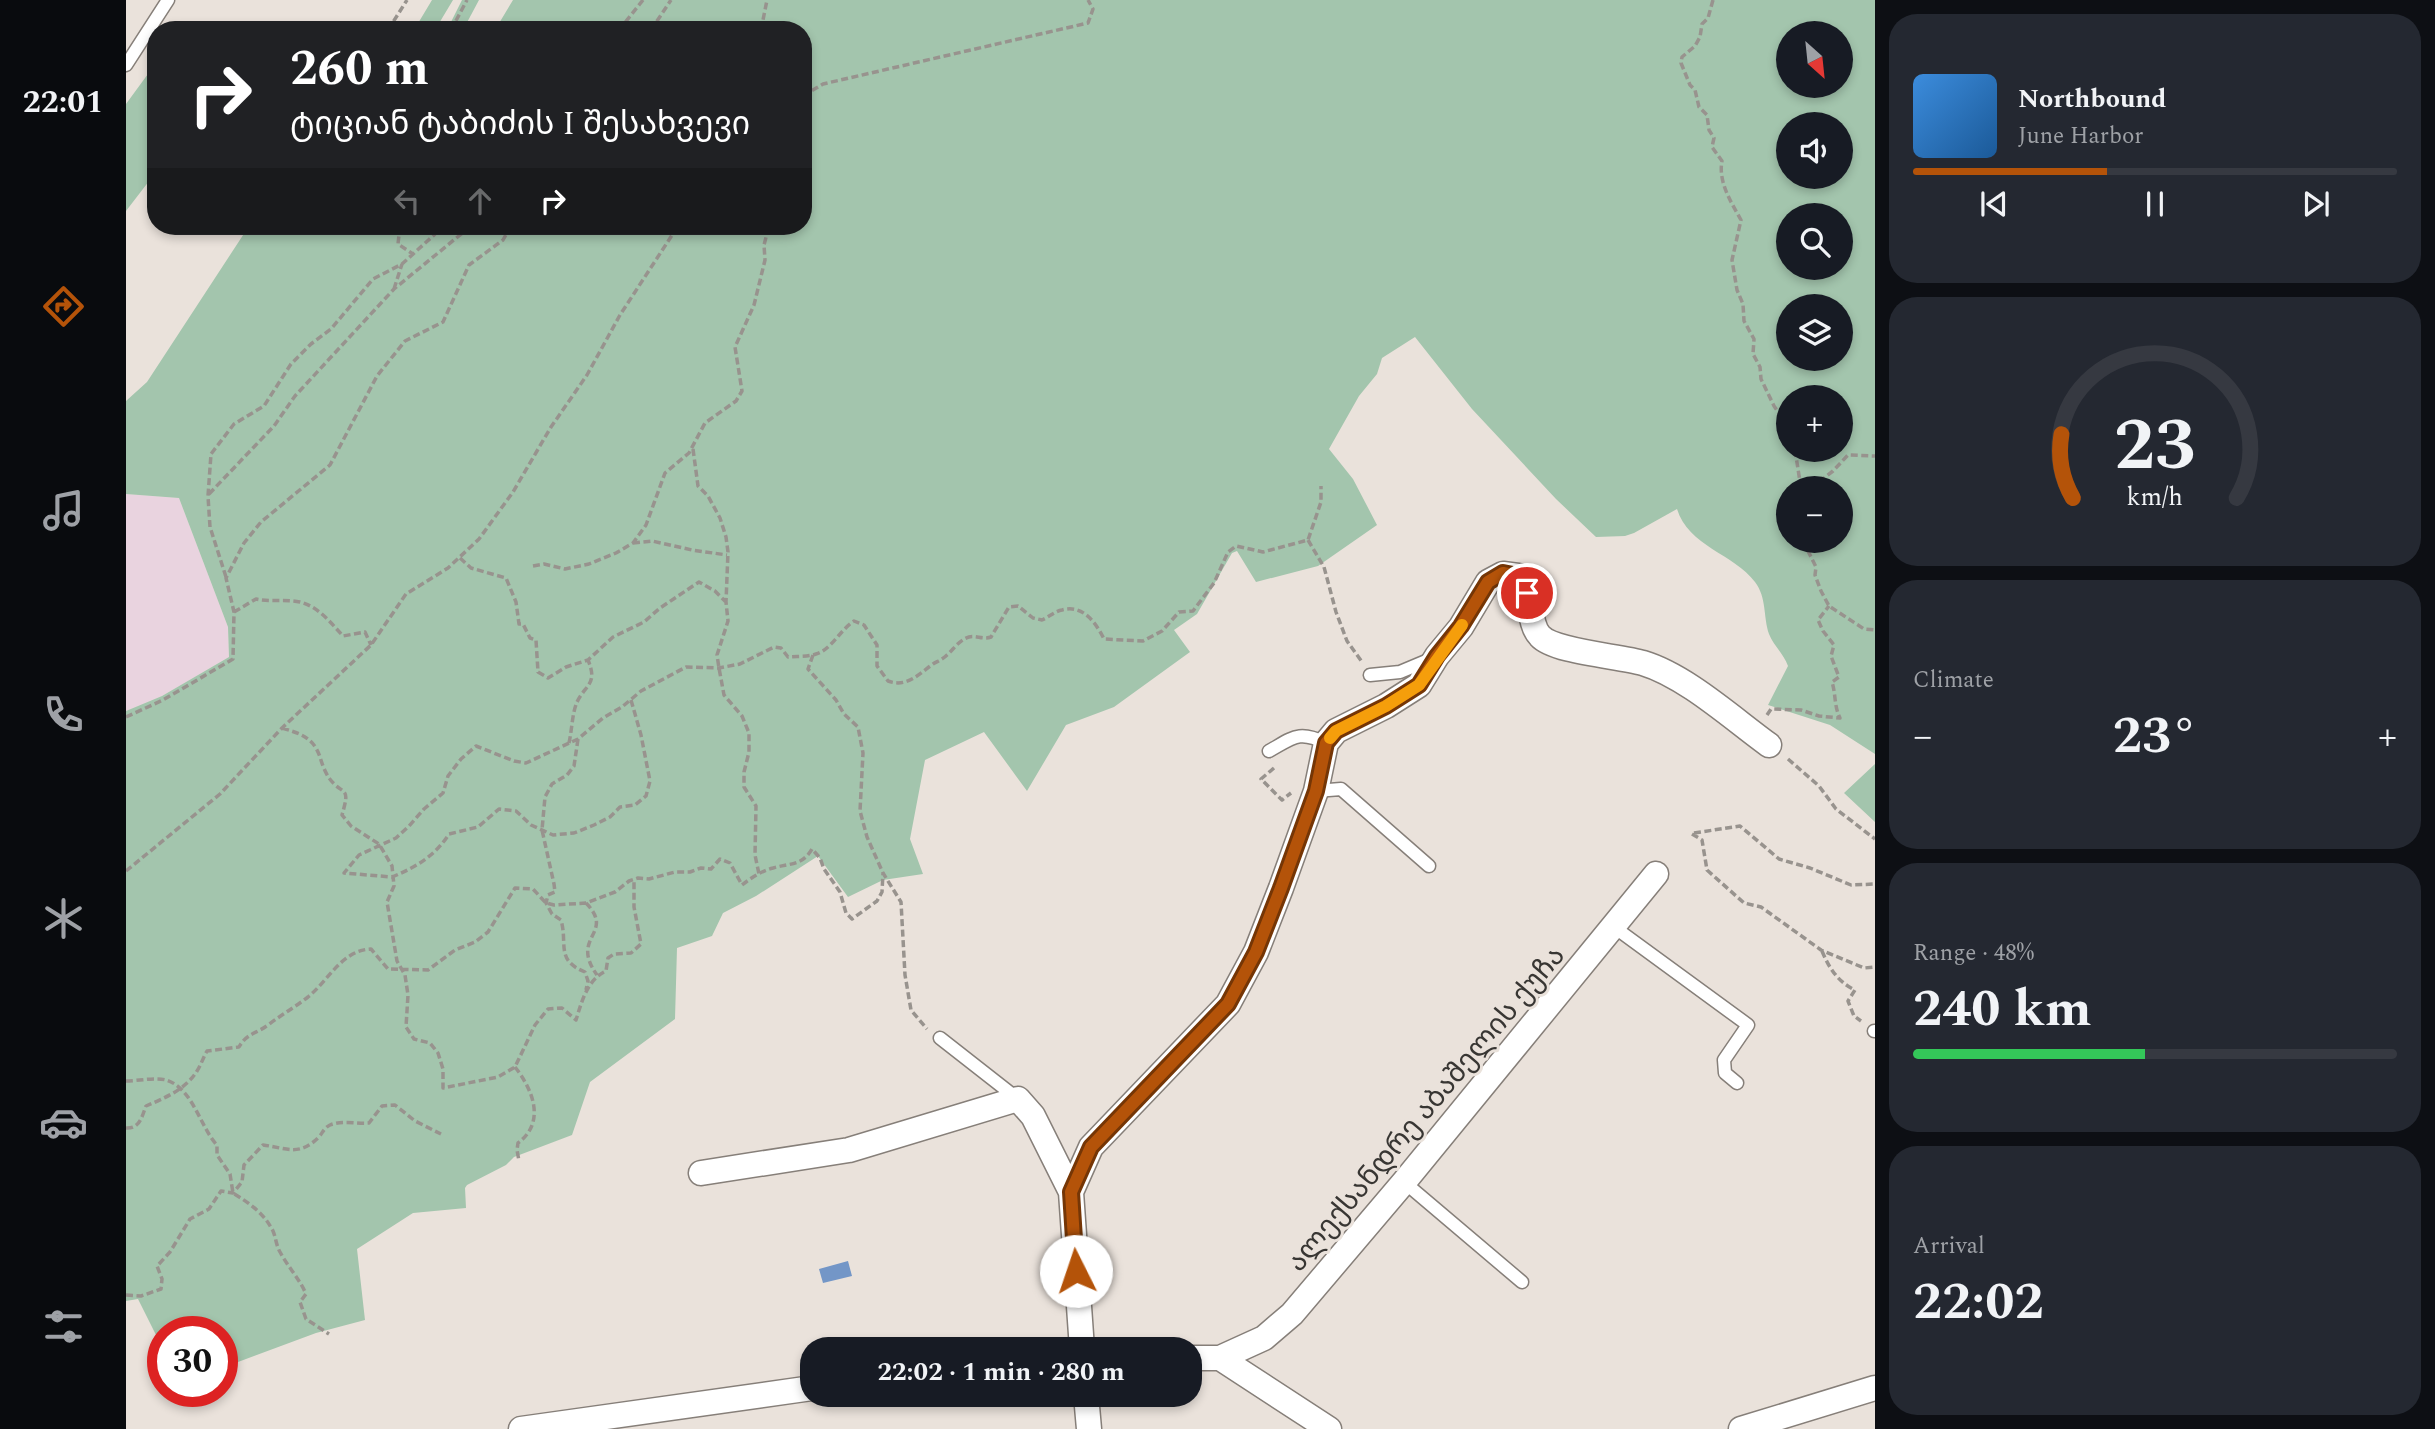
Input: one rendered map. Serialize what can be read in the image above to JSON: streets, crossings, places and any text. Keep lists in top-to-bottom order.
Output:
{
  "streets": {
    "street": ["ალექსანდრე აბაშელის ქუჩა"]
  },
  "north": "bottom right",
  "page": {
    "tabs": "22:01",
    "map_buttons": ["+", "−"],
    "turn": ["260 m", "ტიციან ტაბიძის I შესახვევი"],
    "song": ["Northbound", "June Harbor"],
    "tile": [
      "Climate",
      ["Range · 48%", "240 km"],
      ["Arrival", "22:02"]
    ],
    "heat": ["−", "23°", "+"],
    "limit": "30",
    "trip": "22:02 · 1 min · 280 m",
    "gauge": ["23", "km/h"]
  }
}
